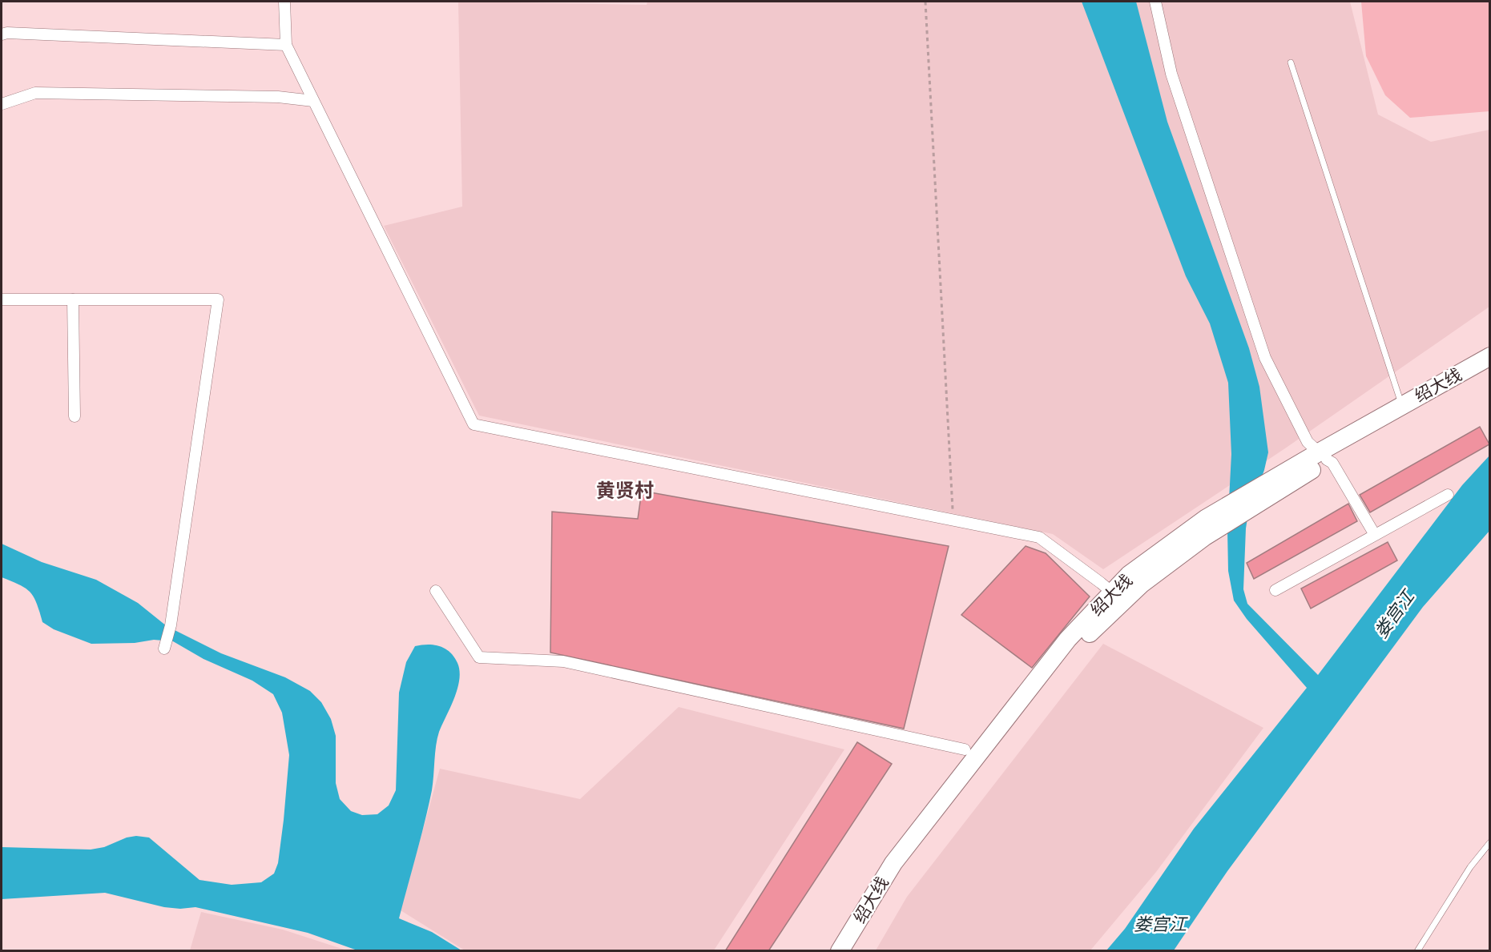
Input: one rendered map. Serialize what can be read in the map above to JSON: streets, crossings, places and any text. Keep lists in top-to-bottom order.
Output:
{
  "streets": {
    "main road": ["绍大线"]
  },
  "districts": ["黄贤村"],
  "water": ["娄宫江"]
}
